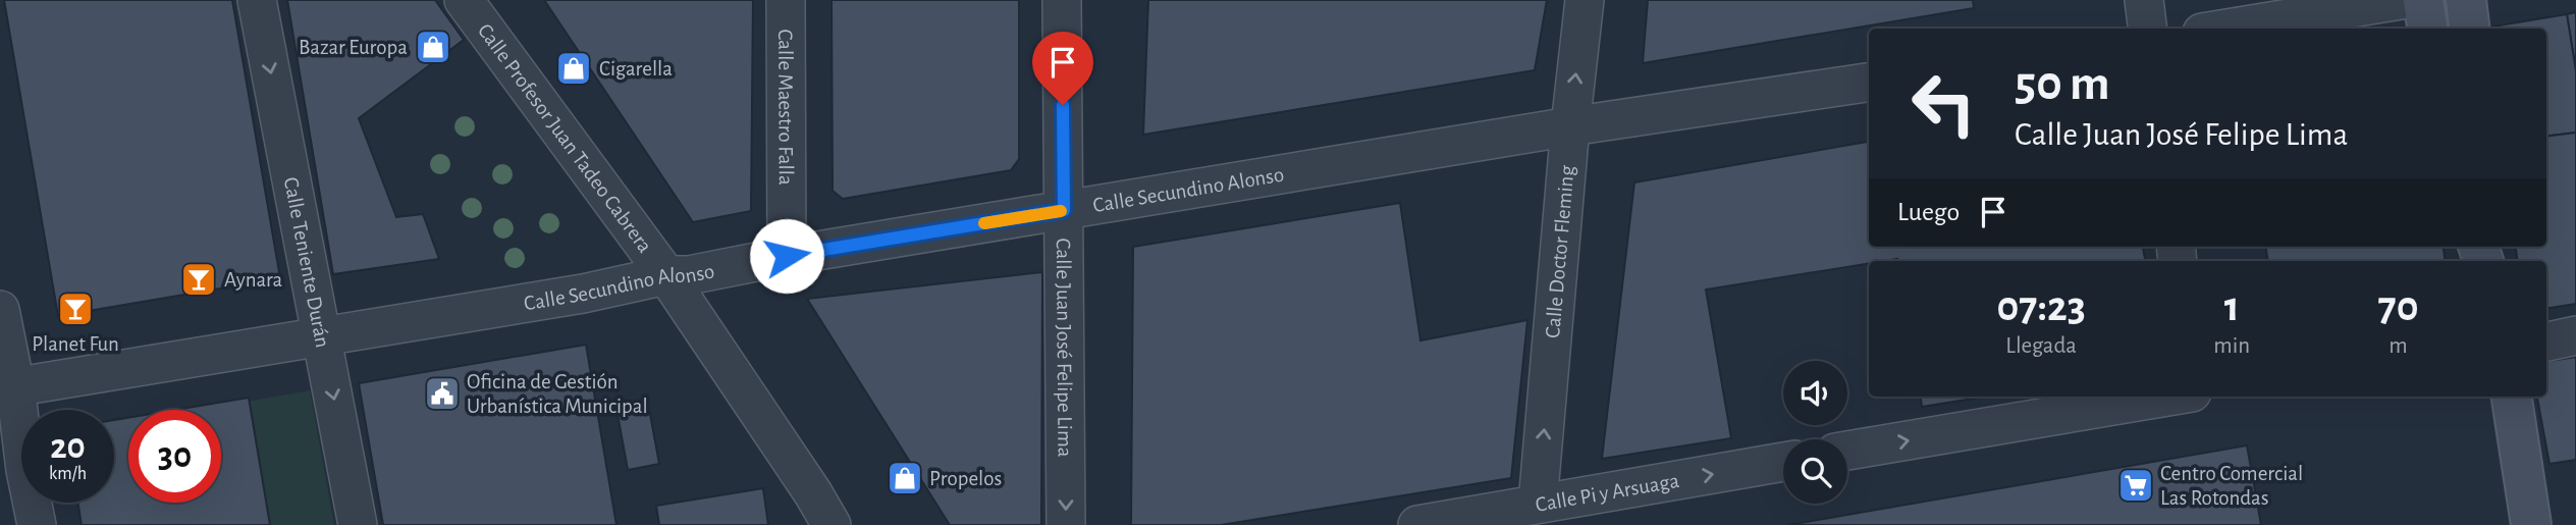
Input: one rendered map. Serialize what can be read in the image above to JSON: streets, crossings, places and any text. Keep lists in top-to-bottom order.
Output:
{
  "streets": {
    "street": [
      "Calle Maestro Falla",
      "Calle Profesor Juan Tadeo Cabrera",
      "Calle Secundino Alonso",
      "Calle Doctor Fleming",
      "Calle Teniente Durán",
      "Calle Juan José Felipe Lima",
      "Calle Pi y Arsuaga"
    ]
  },
  "crossings": [
    ["Calle Maestro Falla", "Calle Secundino Alonso"],
    ["Calle Profesor Juan Tadeo Cabrera", "Calle Secundino Alonso"],
    ["Calle Secundino Alonso", "Calle Doctor Fleming"],
    ["Calle Secundino Alonso", "Calle Teniente Durán"],
    ["Calle Secundino Alonso", "Calle Juan José Felipe Lima"],
    ["Calle Doctor Fleming", "Calle Pi y Arsuaga"]
  ],
  "one_way": ["Calle Doctor Fleming", "Calle Juan José Felipe Lima", "Calle Pi y Arsuaga"],
  "places": {
    "shop": ["Bazar Europa", "Cigarella", "Propelos"],
    "bar": ["Aynara", "Planet Fun"],
    "public building": ["Oficina de Gestión Urbanística Municipal"],
    "supermarket": ["Centro Comercial Las Rotondas"]
  },
  "page": {
    "turn": ["50 m", "Calle Juan José Felipe Lima"],
    "then": "Luego",
    "eta": [
      "07:23",
      "Llegada",
      "1",
      "min",
      "70",
      "m"
    ],
    "speed": "20 km/h",
    "limit": "30"
  }
}
